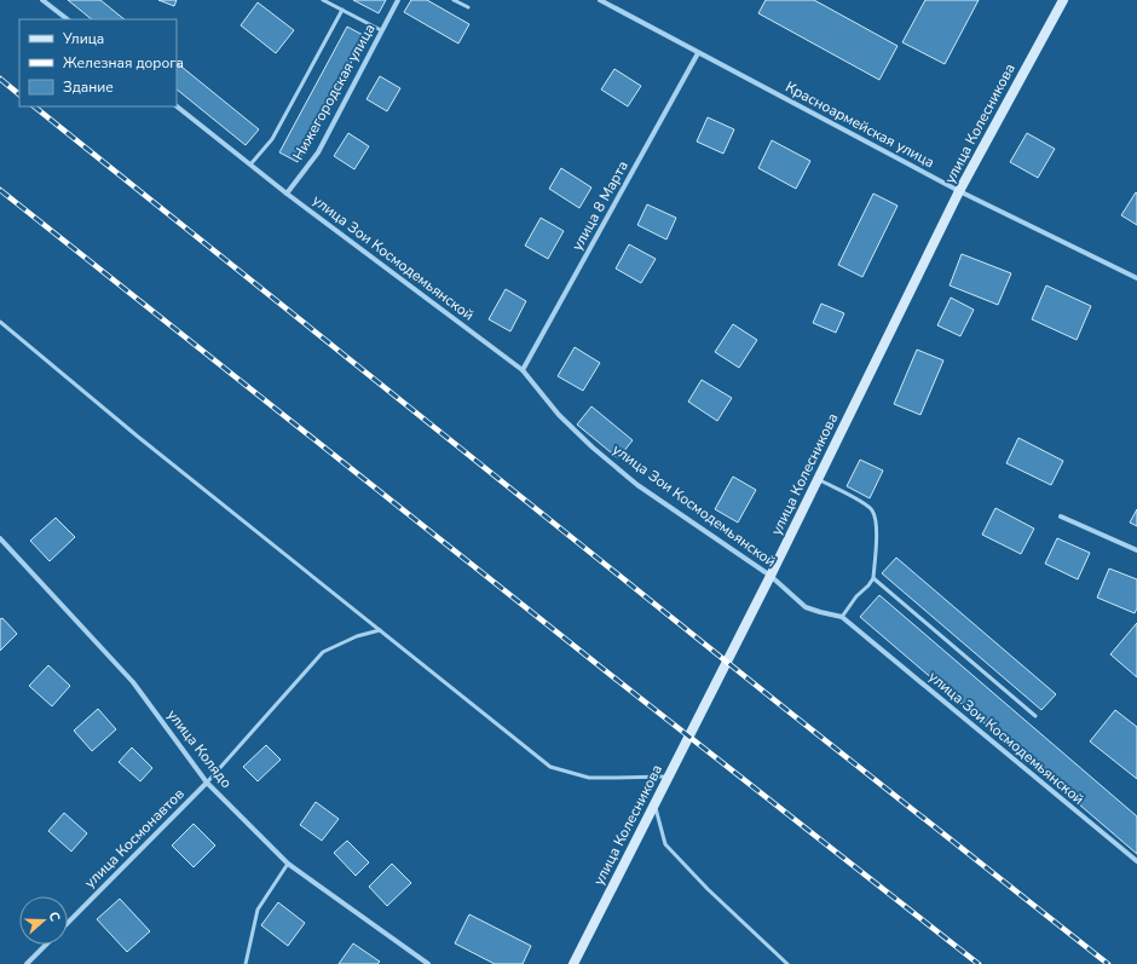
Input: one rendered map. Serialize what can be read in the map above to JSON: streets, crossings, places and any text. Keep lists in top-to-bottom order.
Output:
{
  "streets": {
    "street": [
      "Нижегородская улица",
      "улица Колесникова",
      "Красноармейская улица",
      "улица 8 Марта",
      "улица Зои Космодемьянской",
      "улица Колядо",
      "улица Космонавтов"
    ]
  },
  "crossings": [
    ["Нижегородская улица", "улица Зои Космодемьянской"],
    ["улица Колесникова", "Красноармейская улица"],
    ["улица Колесникова", "улица Зои Космодемьянской"],
    ["Красноармейская улица", "улица 8 Марта"],
    ["улица 8 Марта", "улица Зои Космодемьянской"],
    ["улица Колядо", "улица Космонавтов"]
  ],
  "legend": ["Улица", "Железная дорога", "Здание"],
  "north": "right"
}
